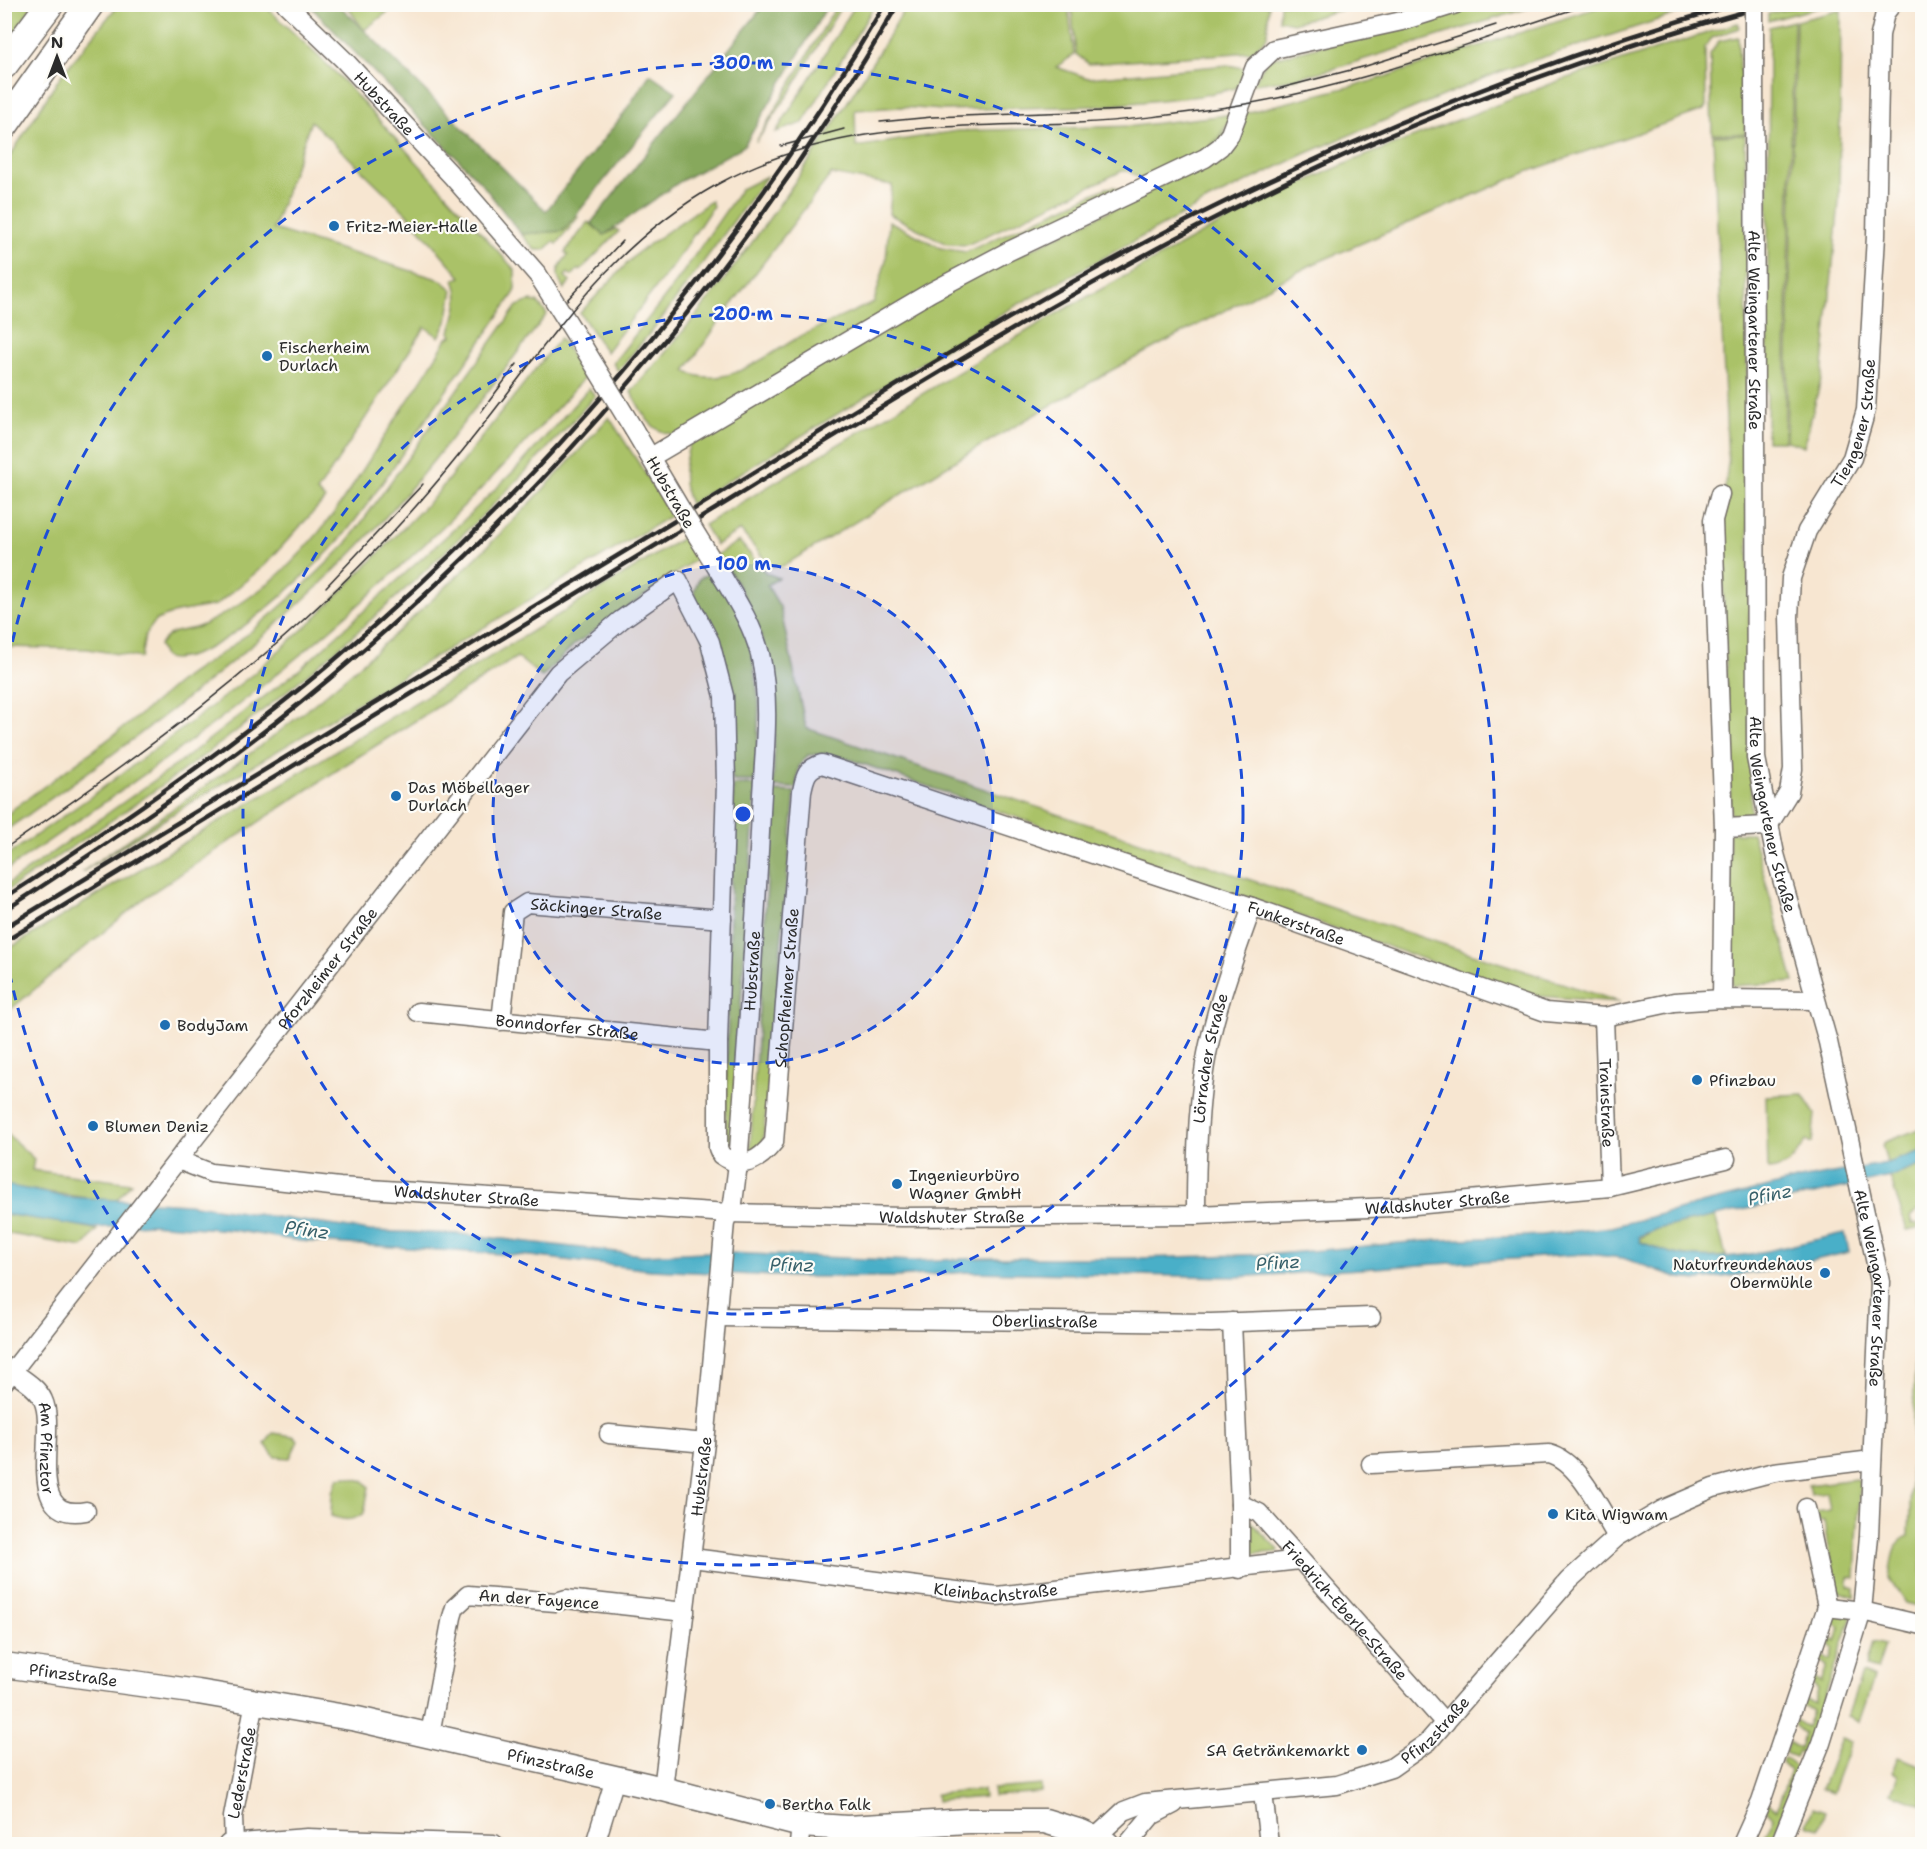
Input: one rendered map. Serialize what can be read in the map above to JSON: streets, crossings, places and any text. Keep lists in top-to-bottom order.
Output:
{
  "streets": {
    "main road": ["Pfinzstraße"],
    "street": [
      "Hubstraße",
      "Alte Weingartener Straße",
      "Tiengener Straße",
      "Säckinger Straße",
      "Funkerstraße",
      "Pforzheimer Straße",
      "Schopfheimer Straße",
      "Bonndorfer Straße",
      "Lörracher Straße",
      "Trainstraße",
      "Waldshuter Straße",
      "Oberlinstraße",
      "Am Pfinztor",
      "Kleinbachstraße",
      "An der Fayence",
      "Friedrich-Eberle-Straße",
      "Lederstraße"
    ]
  },
  "crossings": [
    ["Hubstraße", "Säckinger Straße"],
    ["Hubstraße", "Pforzheimer Straße"],
    ["Hubstraße", "Schopfheimer Straße"],
    ["Hubstraße", "Bonndorfer Straße"],
    ["Hubstraße", "Waldshuter Straße"],
    ["Hubstraße", "Oberlinstraße"],
    ["Hubstraße", "Kleinbachstraße"],
    ["Hubstraße", "An der Fayence"],
    ["Hubstraße", "Pfinzstraße"],
    ["Alte Weingartener Straße", "Tiengener Straße"],
    ["Alte Weingartener Straße", "Funkerstraße"],
    ["Alte Weingartener Straße", "Pfinzstraße"],
    ["Säckinger Straße", "Bonndorfer Straße"],
    ["Funkerstraße", "Schopfheimer Straße"],
    ["Funkerstraße", "Lörracher Straße"],
    ["Funkerstraße", "Trainstraße"],
    ["Pforzheimer Straße", "Waldshuter Straße"],
    ["Pforzheimer Straße", "Am Pfinztor"],
    ["Lörracher Straße", "Waldshuter Straße"],
    ["Trainstraße", "Waldshuter Straße"],
    ["Kleinbachstraße", "Friedrich-Eberle-Straße"],
    ["An der Fayence", "Pfinzstraße"],
    ["Friedrich-Eberle-Straße", "Pfinzstraße"],
    ["Pfinzstraße", "Lederstraße"]
  ],
  "water": ["Pfinz"],
  "places": [
    "Fritz-Meier-Halle",
    "Fischerheim Durlach",
    "Das Möbellager Durlach",
    "BodyJam",
    "Pfinzbau",
    "Blumen Deniz",
    "Ingenieurbüro Wagner GmbH",
    "Naturfreundehaus Obermühle",
    "Kita Wigwam",
    "SA Getränkemarkt",
    "Bertha Falk"
  ],
  "north": "top",
  "rings": ["300 m", "200 m", "100 m"]
}
